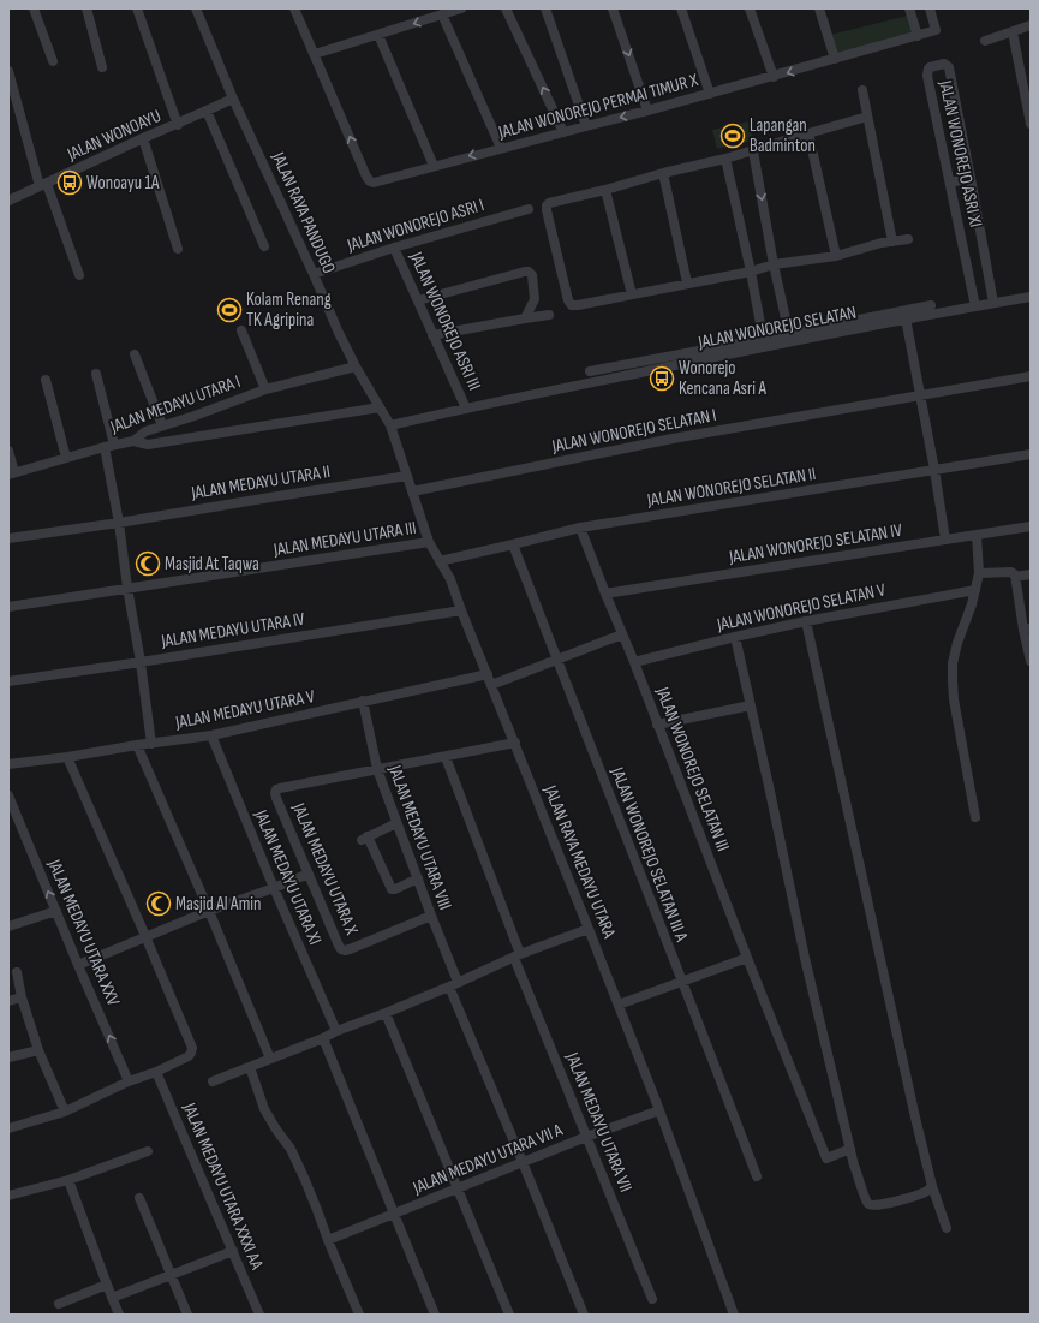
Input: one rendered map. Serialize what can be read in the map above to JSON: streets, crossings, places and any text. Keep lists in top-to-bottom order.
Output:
{
  "streets": {
    "street": [
      "JALAN WONOREJO PERMAI TIMUR X",
      "JALAN WONOAYU",
      "JALAN WONOREJO ASRI XI",
      "JALAN RAYA PANDUGO",
      "JALAN WONOREJO ASRI I",
      "JALAN WONOREJO ASRI III",
      "JALAN WONOREJO SELATAN",
      "JALAN MEDAYU UTARA I",
      "JALAN WONOREJO SELATAN I",
      "JALAN MEDAYU UTARA II",
      "JALAN WONOREJO SELATAN II",
      "JALAN MEDAYU UTARA III",
      "JALAN WONOREJO SELATAN IV",
      "JALAN WONOREJO SELATAN V",
      "JALAN MEDAYU UTARA IV",
      "JALAN MEDAYU UTARA V",
      "JALAN WONOREJO SELATAN III",
      "JALAN MEDAYU UTARA VIII",
      "JALAN WONOREJO SELATAN III A",
      "JALAN RAYA MEDAYU UTARA",
      "JALAN MEDAYU UTARA X",
      "JALAN MEDAYU UTARA XI",
      "JALAN MEDAYU UTARA XXV",
      "JALAN MEDAYU UTARA VII",
      "JALAN MEDAYU UTARA VII A",
      "JALAN MEDAYU UTARA XXXI AA"
    ]
  },
  "crossings": [
    ["JALAN WONOAYU", "JALAN RAYA PANDUGO"],
    ["JALAN WONOREJO ASRI XI", "JALAN WONOREJO SELATAN"],
    ["JALAN RAYA PANDUGO", "JALAN WONOREJO ASRI I"],
    ["JALAN RAYA PANDUGO", "JALAN WONOREJO SELATAN"],
    ["JALAN RAYA PANDUGO", "JALAN MEDAYU UTARA I"],
    ["JALAN RAYA PANDUGO", "JALAN RAYA MEDAYU UTARA"],
    ["JALAN WONOREJO ASRI I", "JALAN WONOREJO ASRI III"],
    ["JALAN WONOREJO ASRI III", "JALAN WONOREJO SELATAN"],
    ["JALAN WONOREJO SELATAN", "JALAN RAYA MEDAYU UTARA"],
    ["JALAN WONOREJO SELATAN I", "JALAN RAYA MEDAYU UTARA"],
    ["JALAN MEDAYU UTARA II", "JALAN RAYA MEDAYU UTARA"],
    ["JALAN WONOREJO SELATAN II", "JALAN WONOREJO SELATAN III"],
    ["JALAN WONOREJO SELATAN II", "JALAN WONOREJO SELATAN III A"],
    ["JALAN WONOREJO SELATAN II", "JALAN RAYA MEDAYU UTARA"],
    ["JALAN MEDAYU UTARA III", "JALAN RAYA MEDAYU UTARA"],
    ["JALAN WONOREJO SELATAN IV", "JALAN WONOREJO SELATAN III"],
    ["JALAN WONOREJO SELATAN V", "JALAN WONOREJO SELATAN III"],
    ["JALAN MEDAYU UTARA IV", "JALAN RAYA MEDAYU UTARA"],
    ["JALAN MEDAYU UTARA V", "JALAN MEDAYU UTARA VIII"],
    ["JALAN MEDAYU UTARA V", "JALAN RAYA MEDAYU UTARA"],
    ["JALAN MEDAYU UTARA V", "JALAN MEDAYU UTARA XI"],
    ["JALAN MEDAYU UTARA VIII", "JALAN MEDAYU UTARA X"],
    ["JALAN MEDAYU UTARA VIII", "JALAN MEDAYU UTARA VII A"],
    ["JALAN RAYA MEDAYU UTARA", "JALAN MEDAYU UTARA VII A"],
    ["JALAN MEDAYU UTARA VII", "JALAN MEDAYU UTARA VII A"]
  ],
  "places": {
    "sports": ["Lapangan Badminton", "Kolam Renang TK Agripina"],
    "bus stop": ["Wonoayu 1A", "Wonorejo Kencana Asri A"],
    "mosque": ["Masjid At Taqwa", "Masjid Al Amin"]
  }
}
